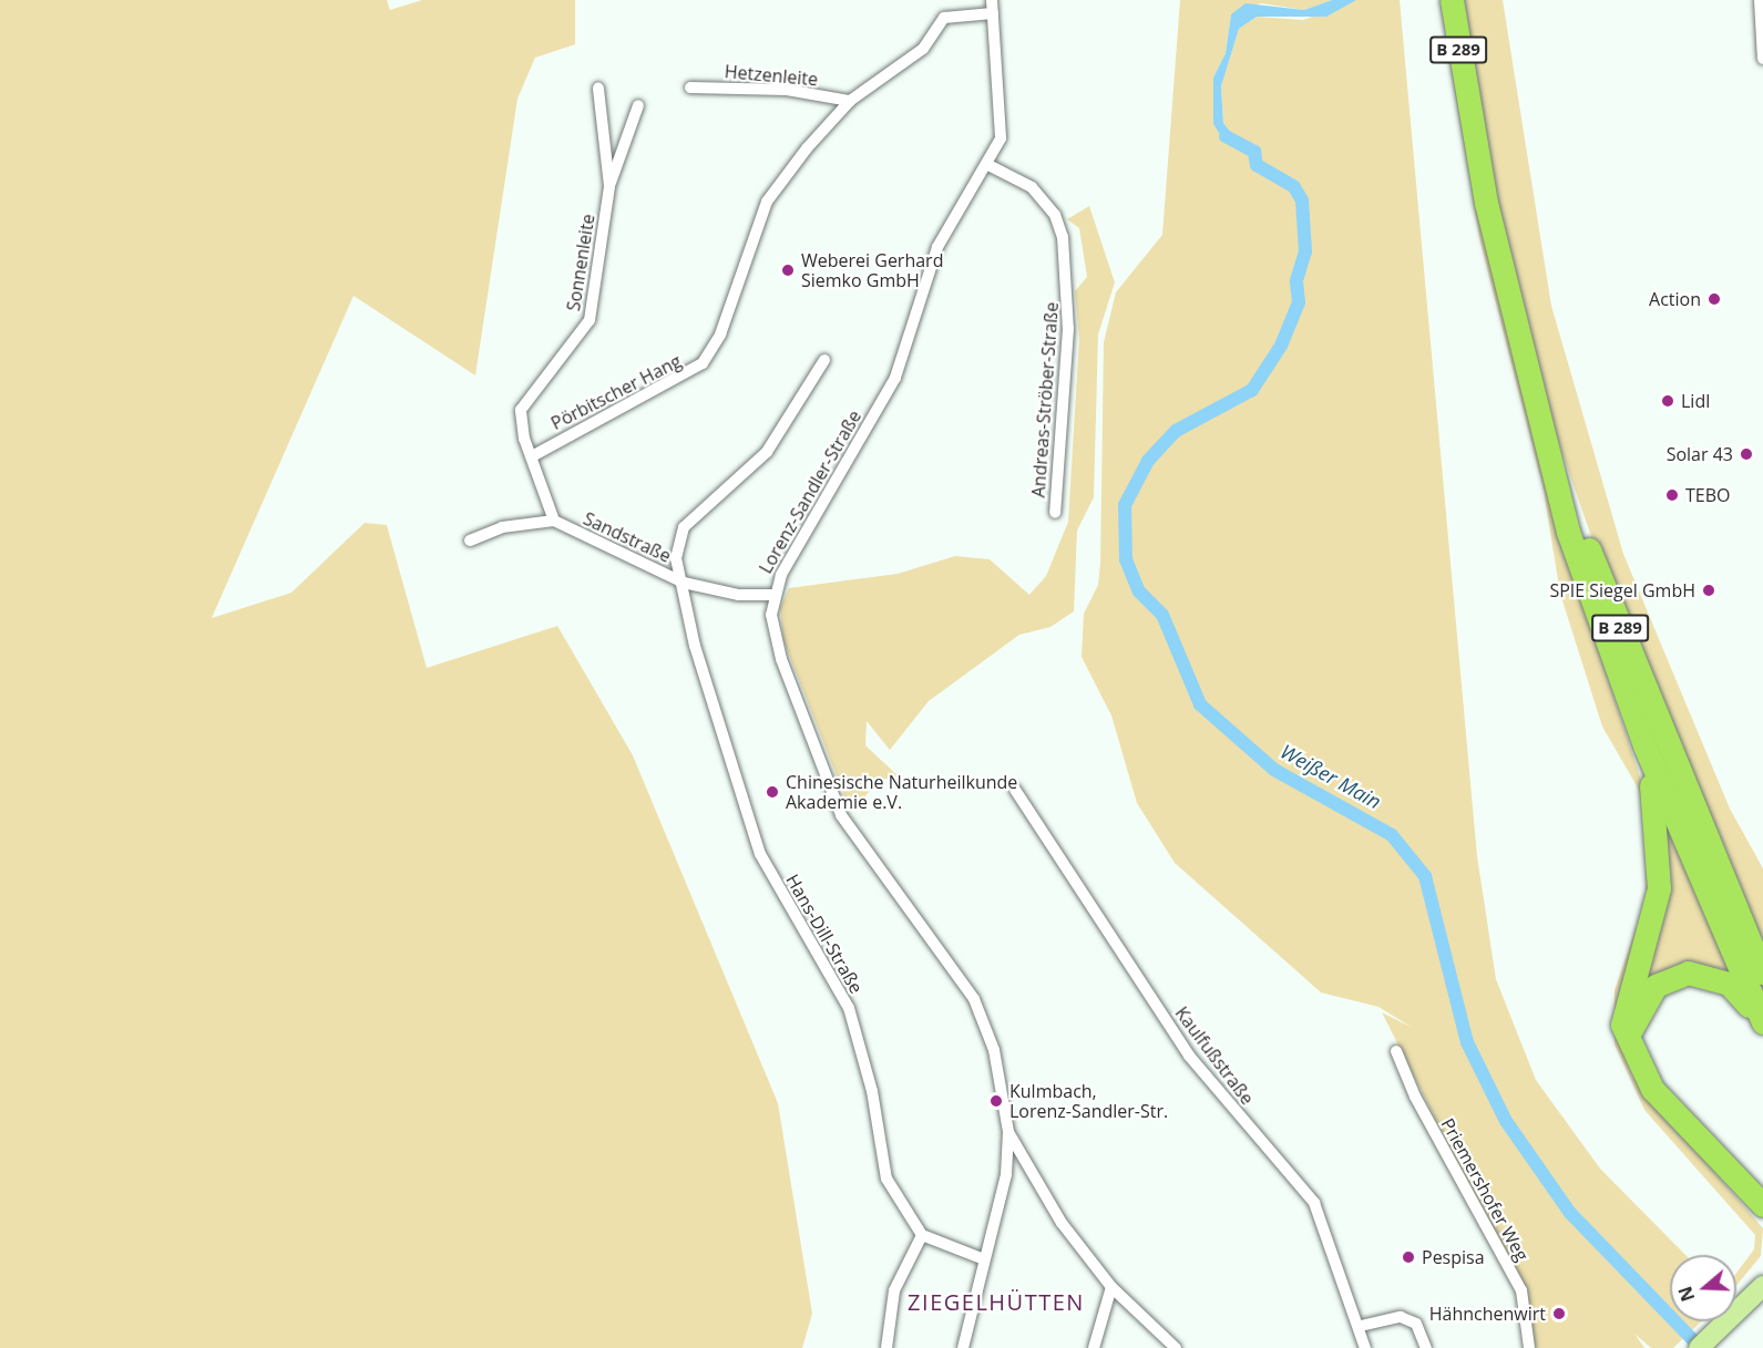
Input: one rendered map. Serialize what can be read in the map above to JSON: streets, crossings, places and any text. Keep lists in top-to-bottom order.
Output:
{
  "streets": {
    "highway": ["B 289"],
    "street": [
      "Hetzenleite",
      "Sonnenleite",
      "Pörbitscher Hang",
      "Andreas-Ströber-Straße",
      "Lorenz-Sandler-Straße",
      "Sandstraße",
      "Hans-Dill-Straße",
      "Kaulfußstraße",
      "Priemershofer Weg"
    ]
  },
  "crossings": [
    ["Hetzenleite", "Pörbitscher Hang"],
    ["Sonnenleite", "Pörbitscher Hang"],
    ["Pörbitscher Hang", "Lorenz-Sandler-Straße"],
    ["Andreas-Ströber-Straße", "Lorenz-Sandler-Straße"],
    ["Lorenz-Sandler-Straße", "Sandstraße"],
    ["Sandstraße", "Hans-Dill-Straße"]
  ],
  "districts": ["ZIEGELHÜTTEN"],
  "water": ["Weißer Main"],
  "places": [
    "Weberei Gerhard Siemko GmbH",
    "Action",
    "Lidl",
    "Solar 43",
    "TEBO",
    "SPIE Siegel GmbH",
    "Chinesische Naturheilkunde Akademie e.V.",
    "Kulmbach, Lorenz-Sandler-Str.",
    "Pespisa",
    "Hähnchenwirt"
  ],
  "north": "left"
}
